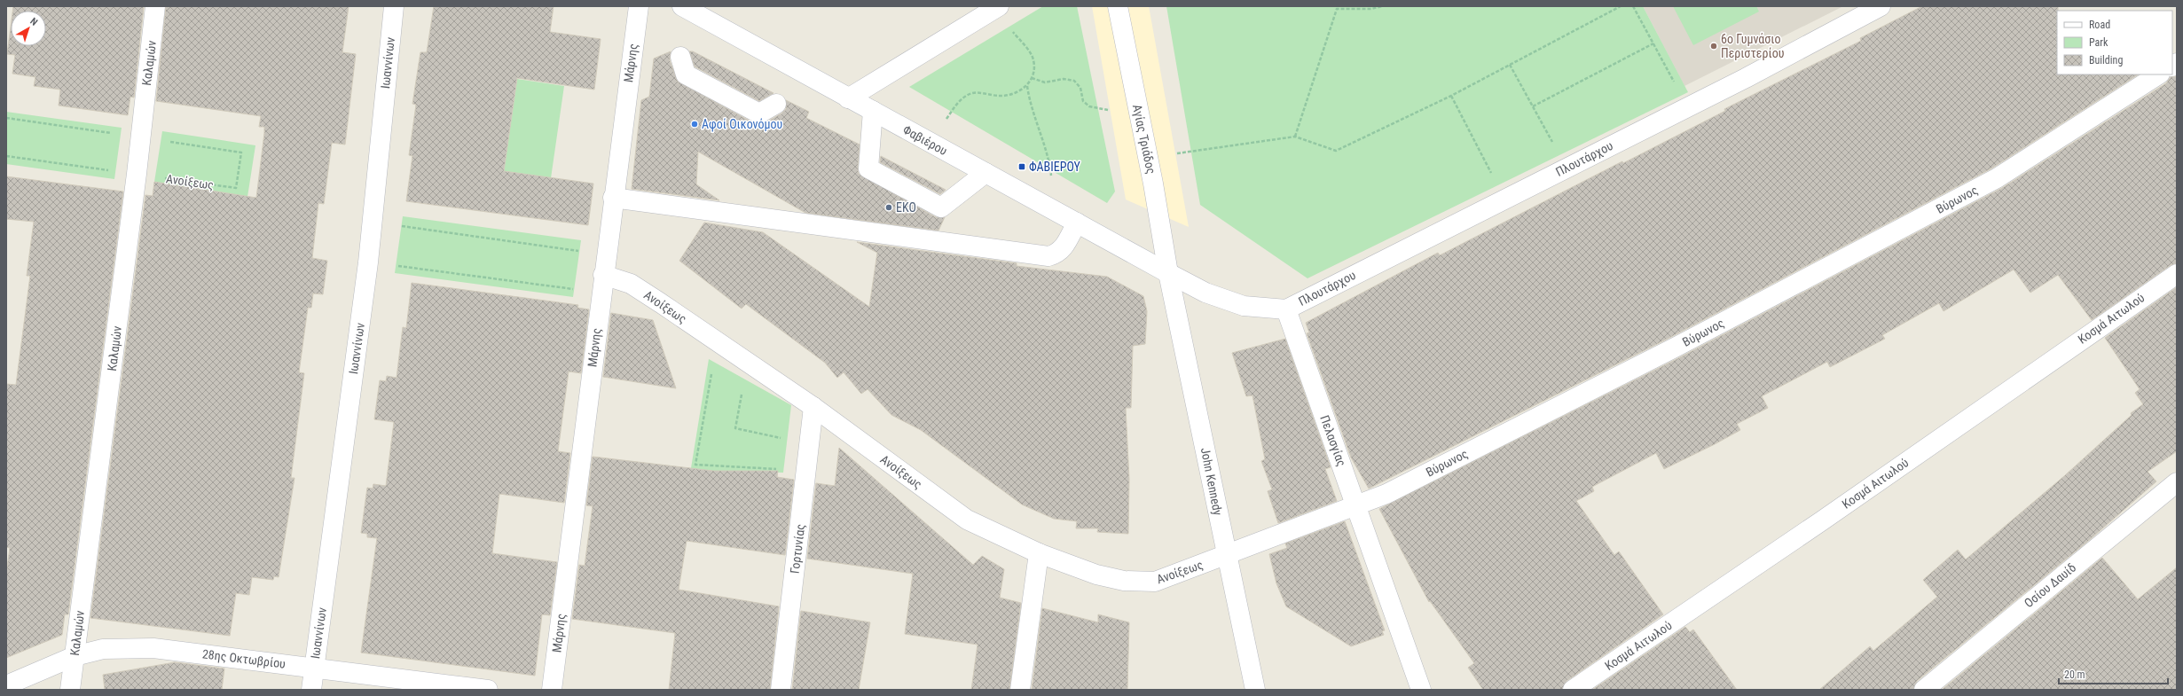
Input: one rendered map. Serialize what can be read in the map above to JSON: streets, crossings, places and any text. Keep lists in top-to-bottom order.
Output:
{
  "streets": {
    "street": [
      "Καλαμών",
      "Ιωαννίνων",
      "Μάρνης",
      "Αγίας Τριάδος",
      "Φαβιέρου",
      "Πλουτάρχου",
      "Ανοίξεως",
      "Βύρωνος",
      "Κοσμά Αιτωλού",
      "Πελασγίας",
      "John Kennedy",
      "Γορτυνίας",
      "Οσίου Δαυίδ",
      "28ης Οκτωβρίου"
    ]
  },
  "crossings": [
    ["Καλαμών", "Ανοίξεως"],
    ["Καλαμών", "28ης Οκτωβρίου"],
    ["Ιωαννίνων", "28ης Οκτωβρίου"],
    ["Μάρνης", "Ανοίξεως"],
    ["Αγίας Τριάδος", "Φαβιέρου"],
    ["Αγίας Τριάδος", "John Kennedy"],
    ["Φαβιέρου", "John Kennedy"],
    ["Πλουτάρχου", "Πελασγίας"],
    ["Ανοίξεως", "Βύρωνος"],
    ["Ανοίξεως", "John Kennedy"],
    ["Ανοίξεως", "Γορτυνίας"],
    ["Βύρωνος", "Πελασγίας"],
    ["Βύρωνος", "John Kennedy"]
  ],
  "places": {
    "other": ["6ο Γυμνάσιο Περιστερίου", "Αφοί Οικονόμου", "EKO"],
    "transit": ["ΦΑΒΙΕΡΟΥ"]
  },
  "legend": ["Road", "Park", "Building"],
  "scale_bar": "20 m",
  "north": "top right"
}
